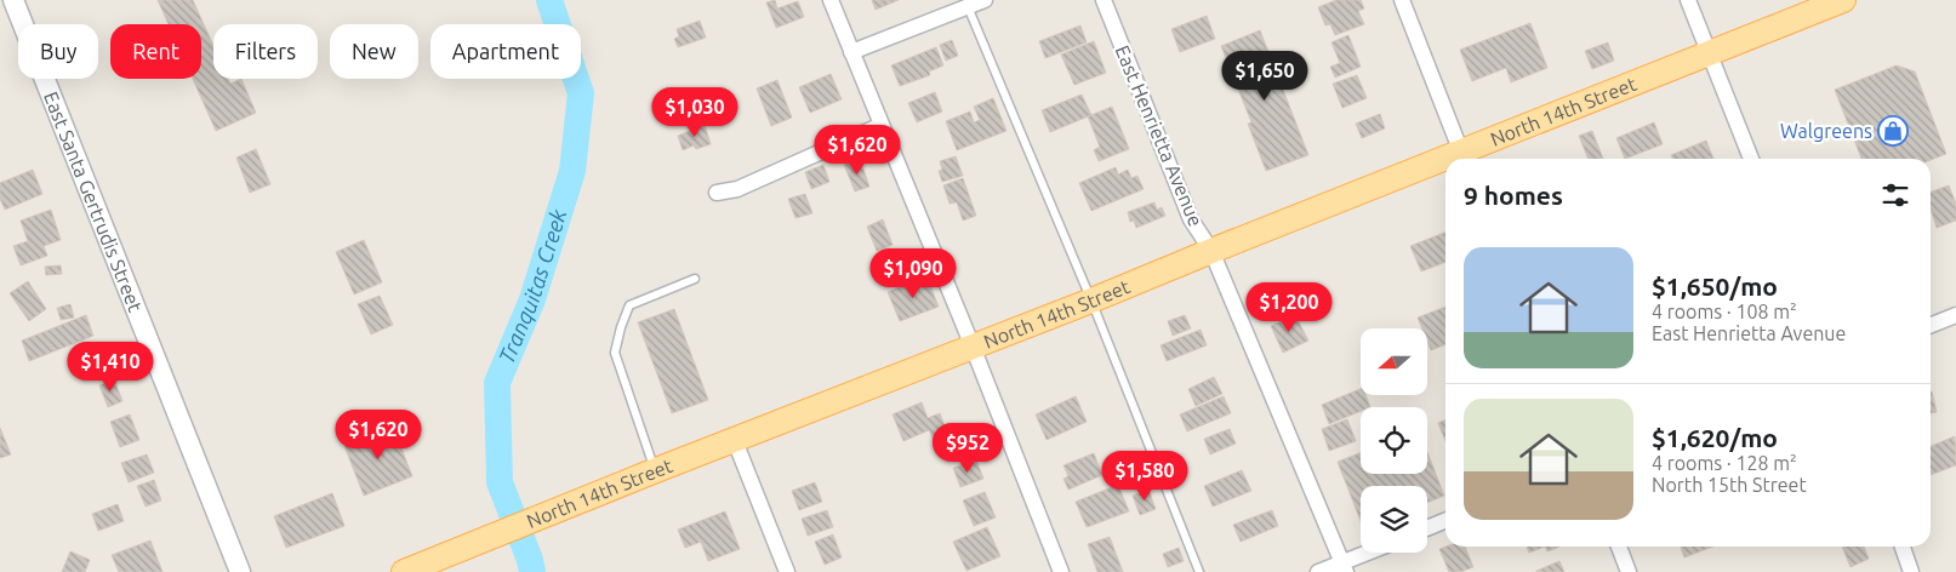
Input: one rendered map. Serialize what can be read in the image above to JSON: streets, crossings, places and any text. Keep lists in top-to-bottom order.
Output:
{
  "streets": {
    "main road": ["North 14th Street"],
    "street": ["East Henrietta Avenue", "East Santa Gertrudis Street"]
  },
  "crossings": [
    ["North 14th Street", "East Henrietta Avenue"]
  ],
  "water": ["Tranquitas Creek"],
  "places": {
    "shop": ["Walgreens"]
  },
  "north": "left",
  "page": {
    "chip": [
      "Buy",
      "Rent",
      "Filters",
      "New",
      "Apartment"
    ],
    "price": [
      "$1,650",
      "$1,030",
      "$1,620",
      "$1,090",
      "$1,200",
      "$1,410",
      "$1,620",
      "$952",
      "$1,580"
    ],
    "heading": "9 homes",
    "list": [
      {
        "name": "$1,650/mo",
        "note": "4 rooms · 108 m² · East Henrietta Avenue"
      },
      {
        "name": "$1,620/mo",
        "note": "4 rooms · 128 m² · North 15th Street"
      }
    ]
  }
}
